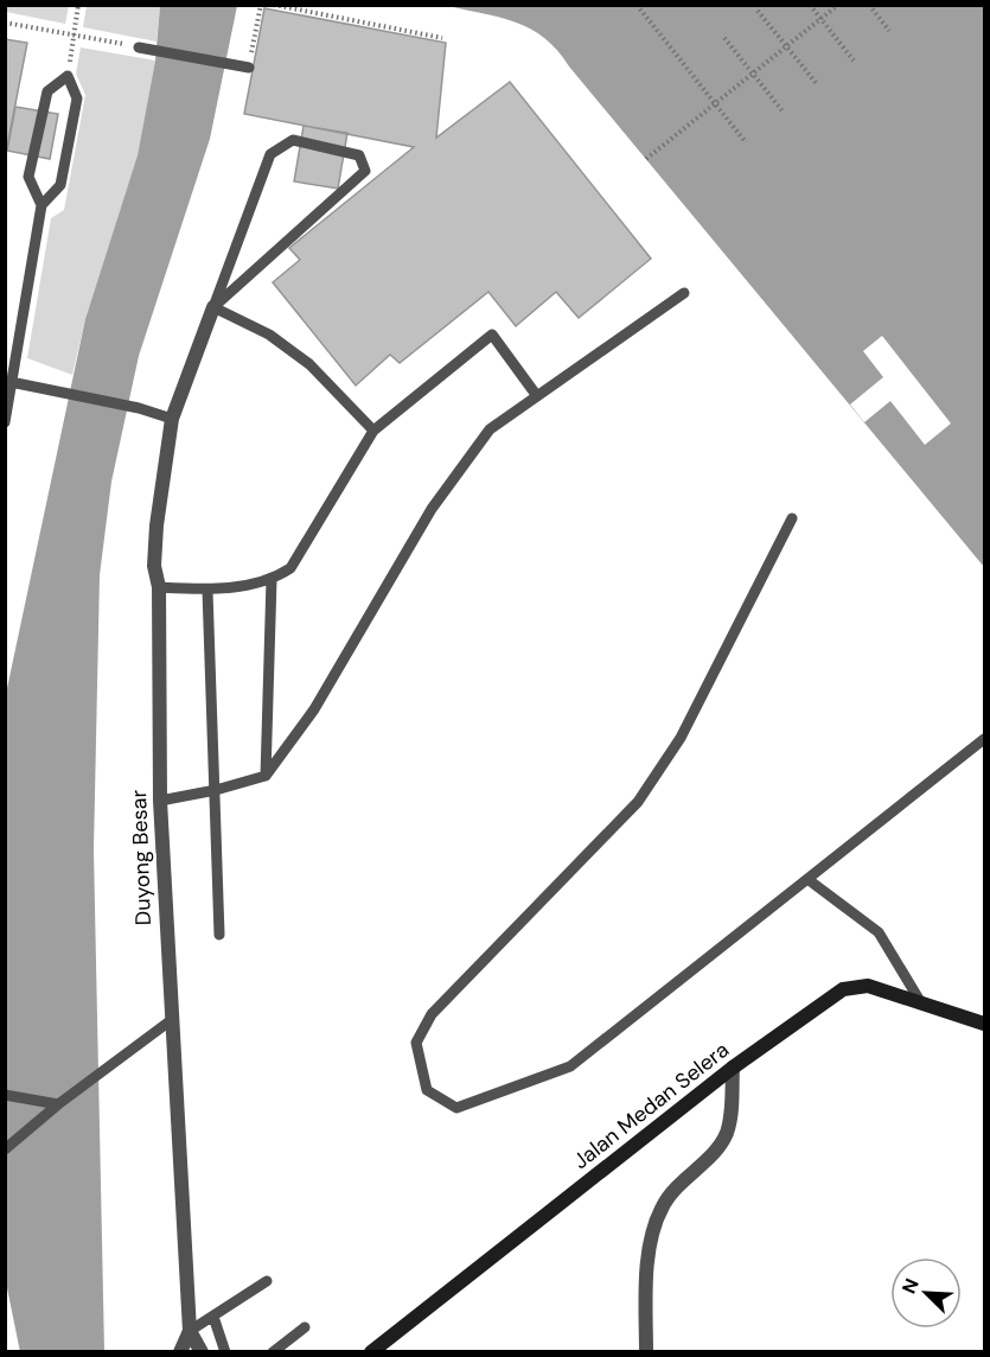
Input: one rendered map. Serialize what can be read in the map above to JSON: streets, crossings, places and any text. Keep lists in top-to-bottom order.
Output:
{
  "streets": {
    "street": ["Duyong Besar", "Jalan Medan Selera"]
  },
  "north": "top left"
}
